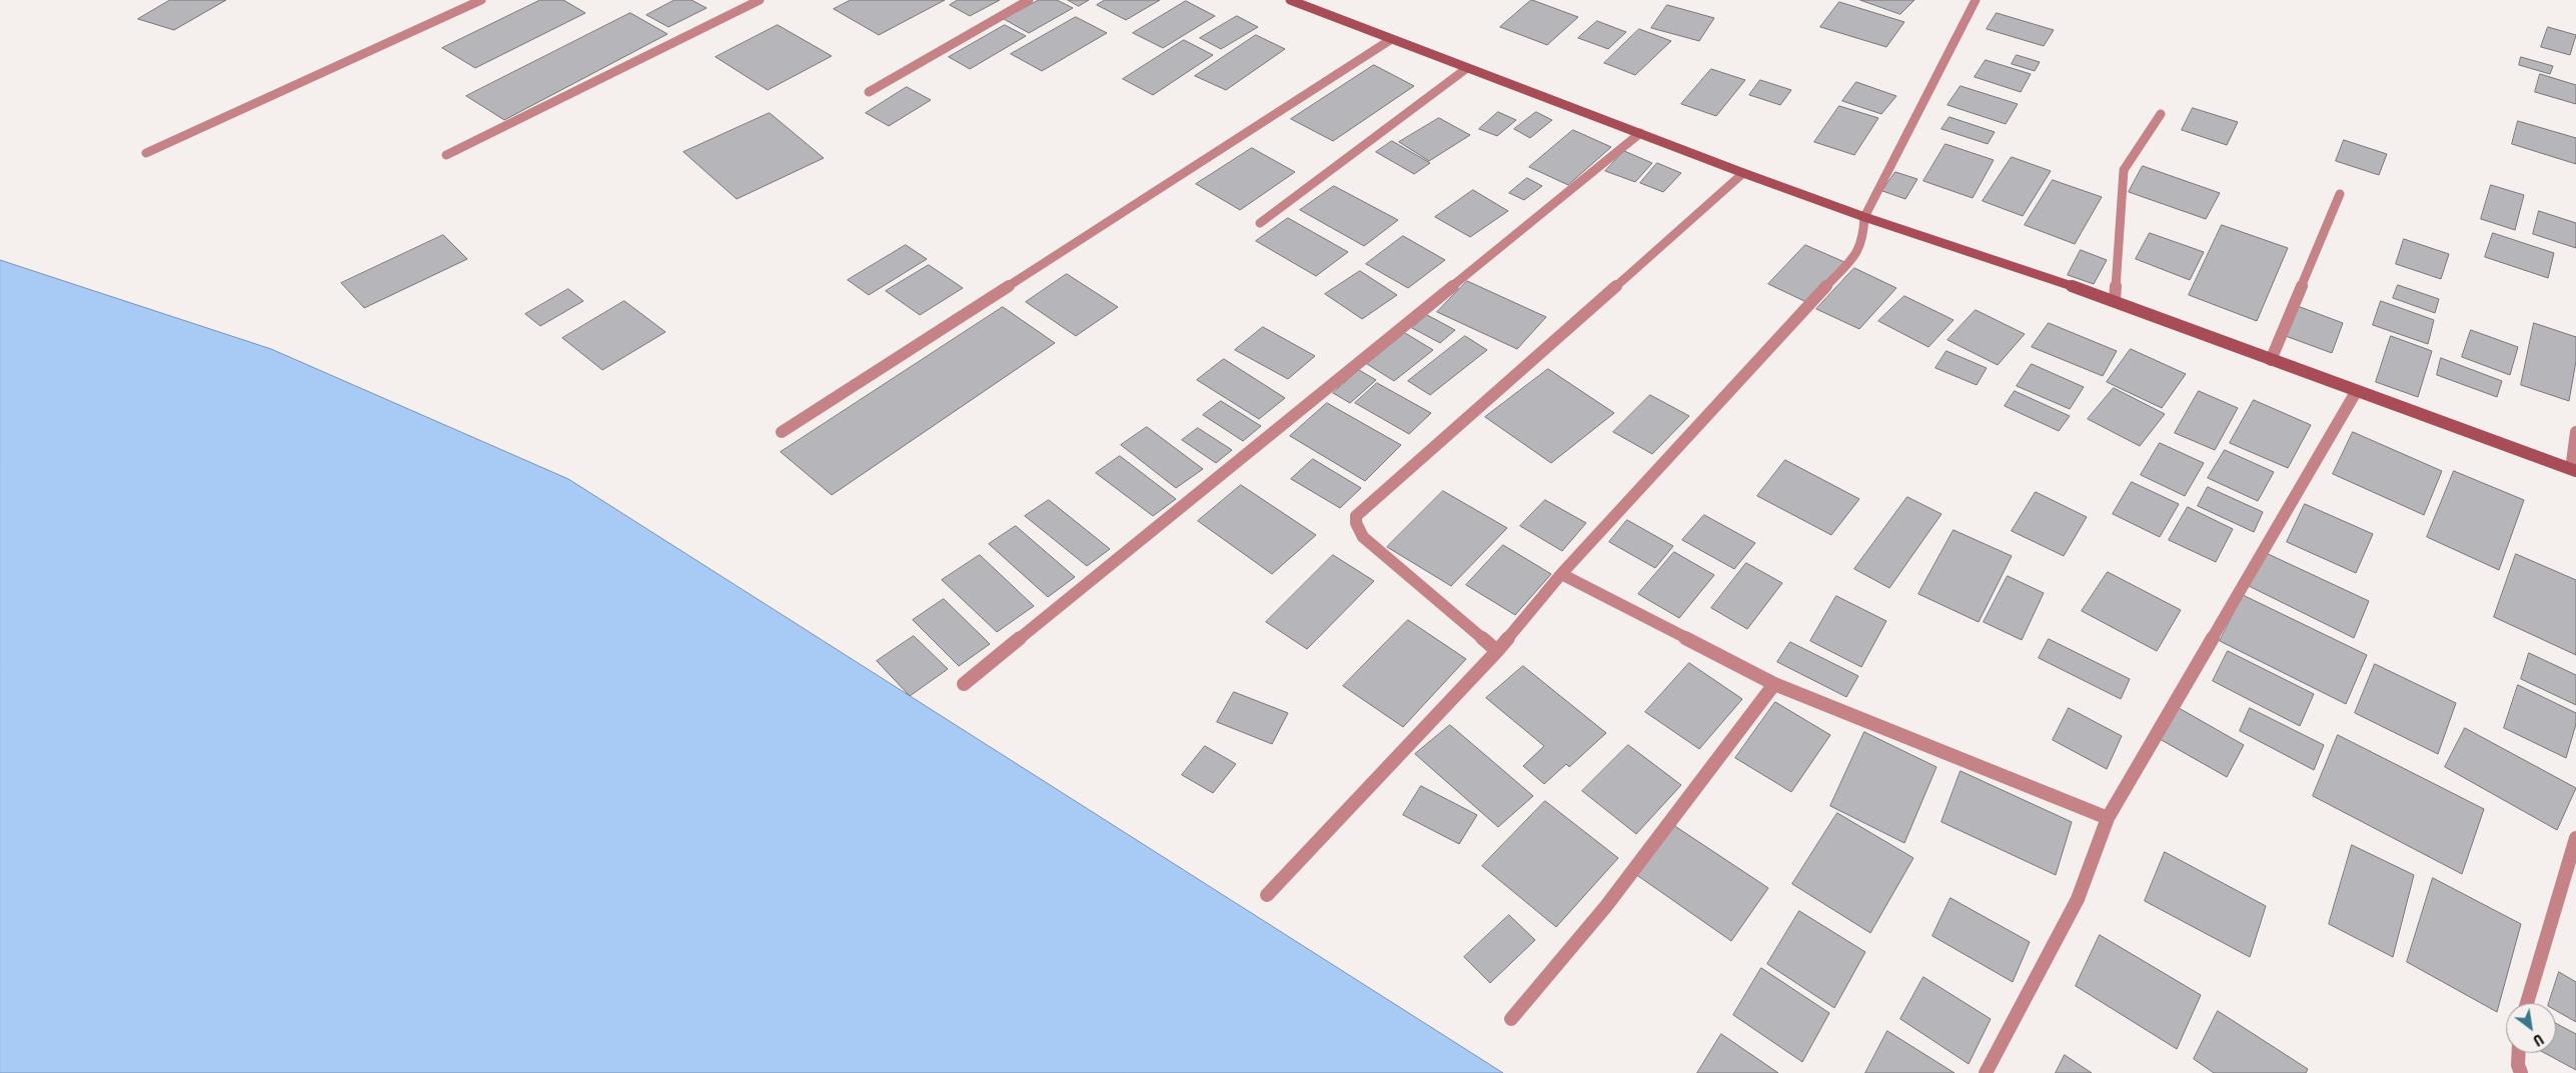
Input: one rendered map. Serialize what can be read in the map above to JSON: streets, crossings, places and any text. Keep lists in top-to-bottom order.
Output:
{
  "north": "bottom right"
}
